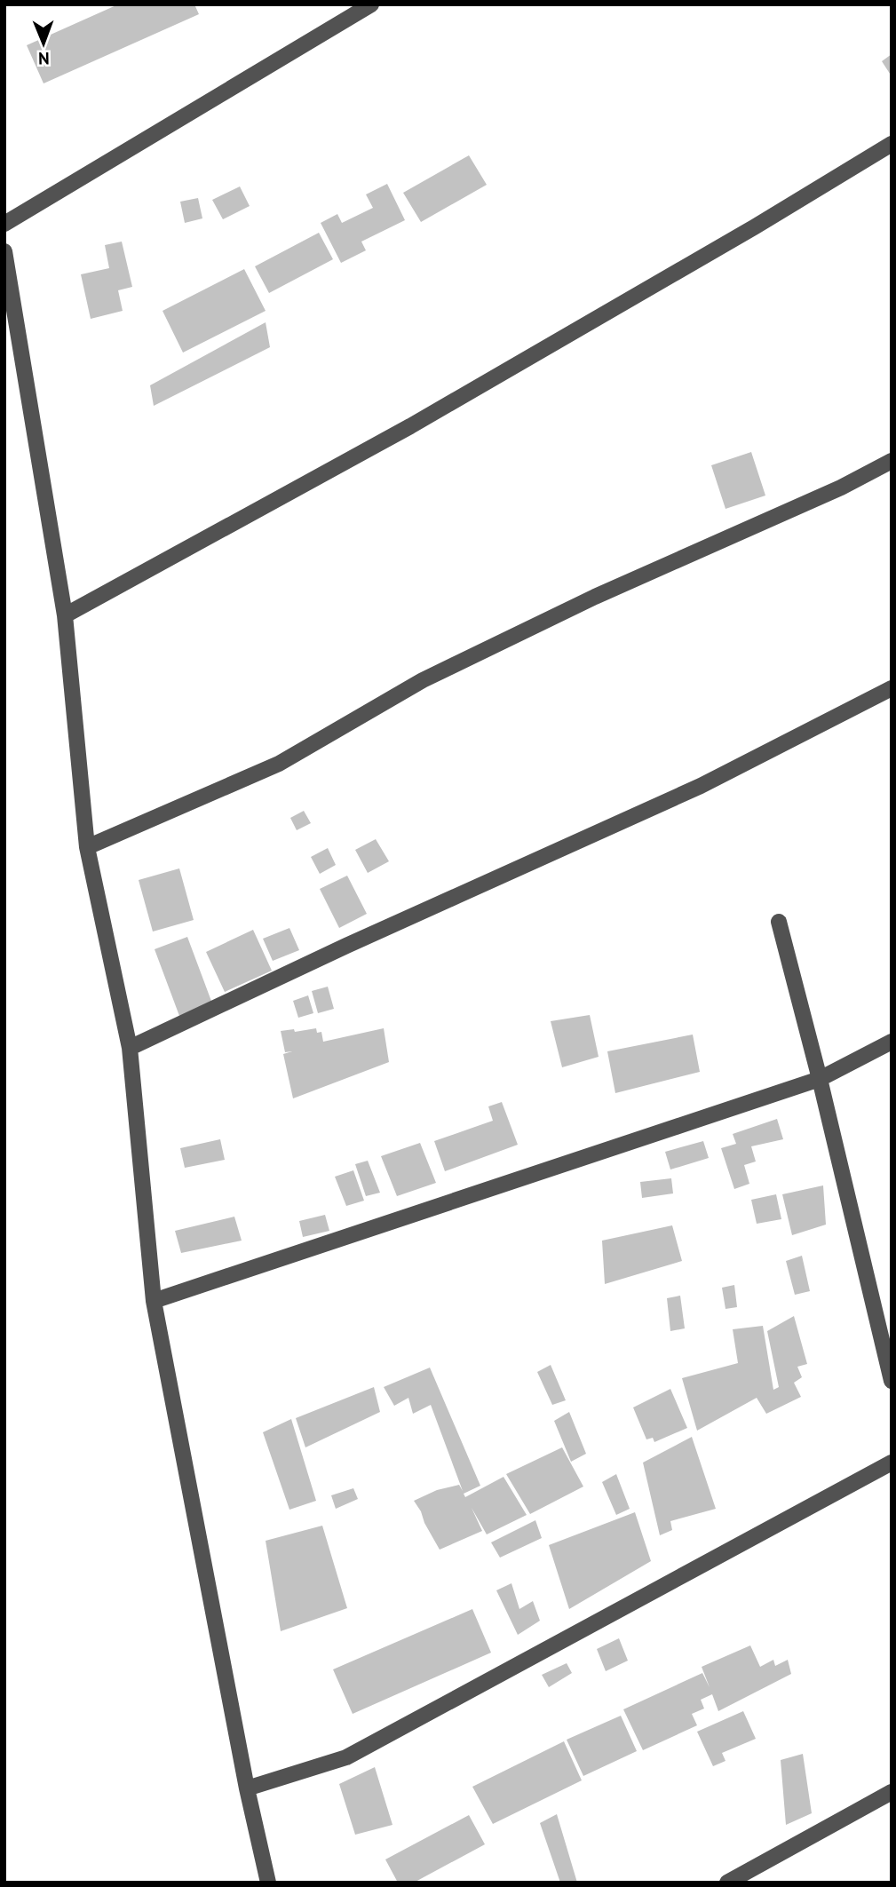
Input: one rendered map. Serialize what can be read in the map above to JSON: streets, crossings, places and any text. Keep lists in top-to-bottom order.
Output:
{
  "north": "bottom"
}
